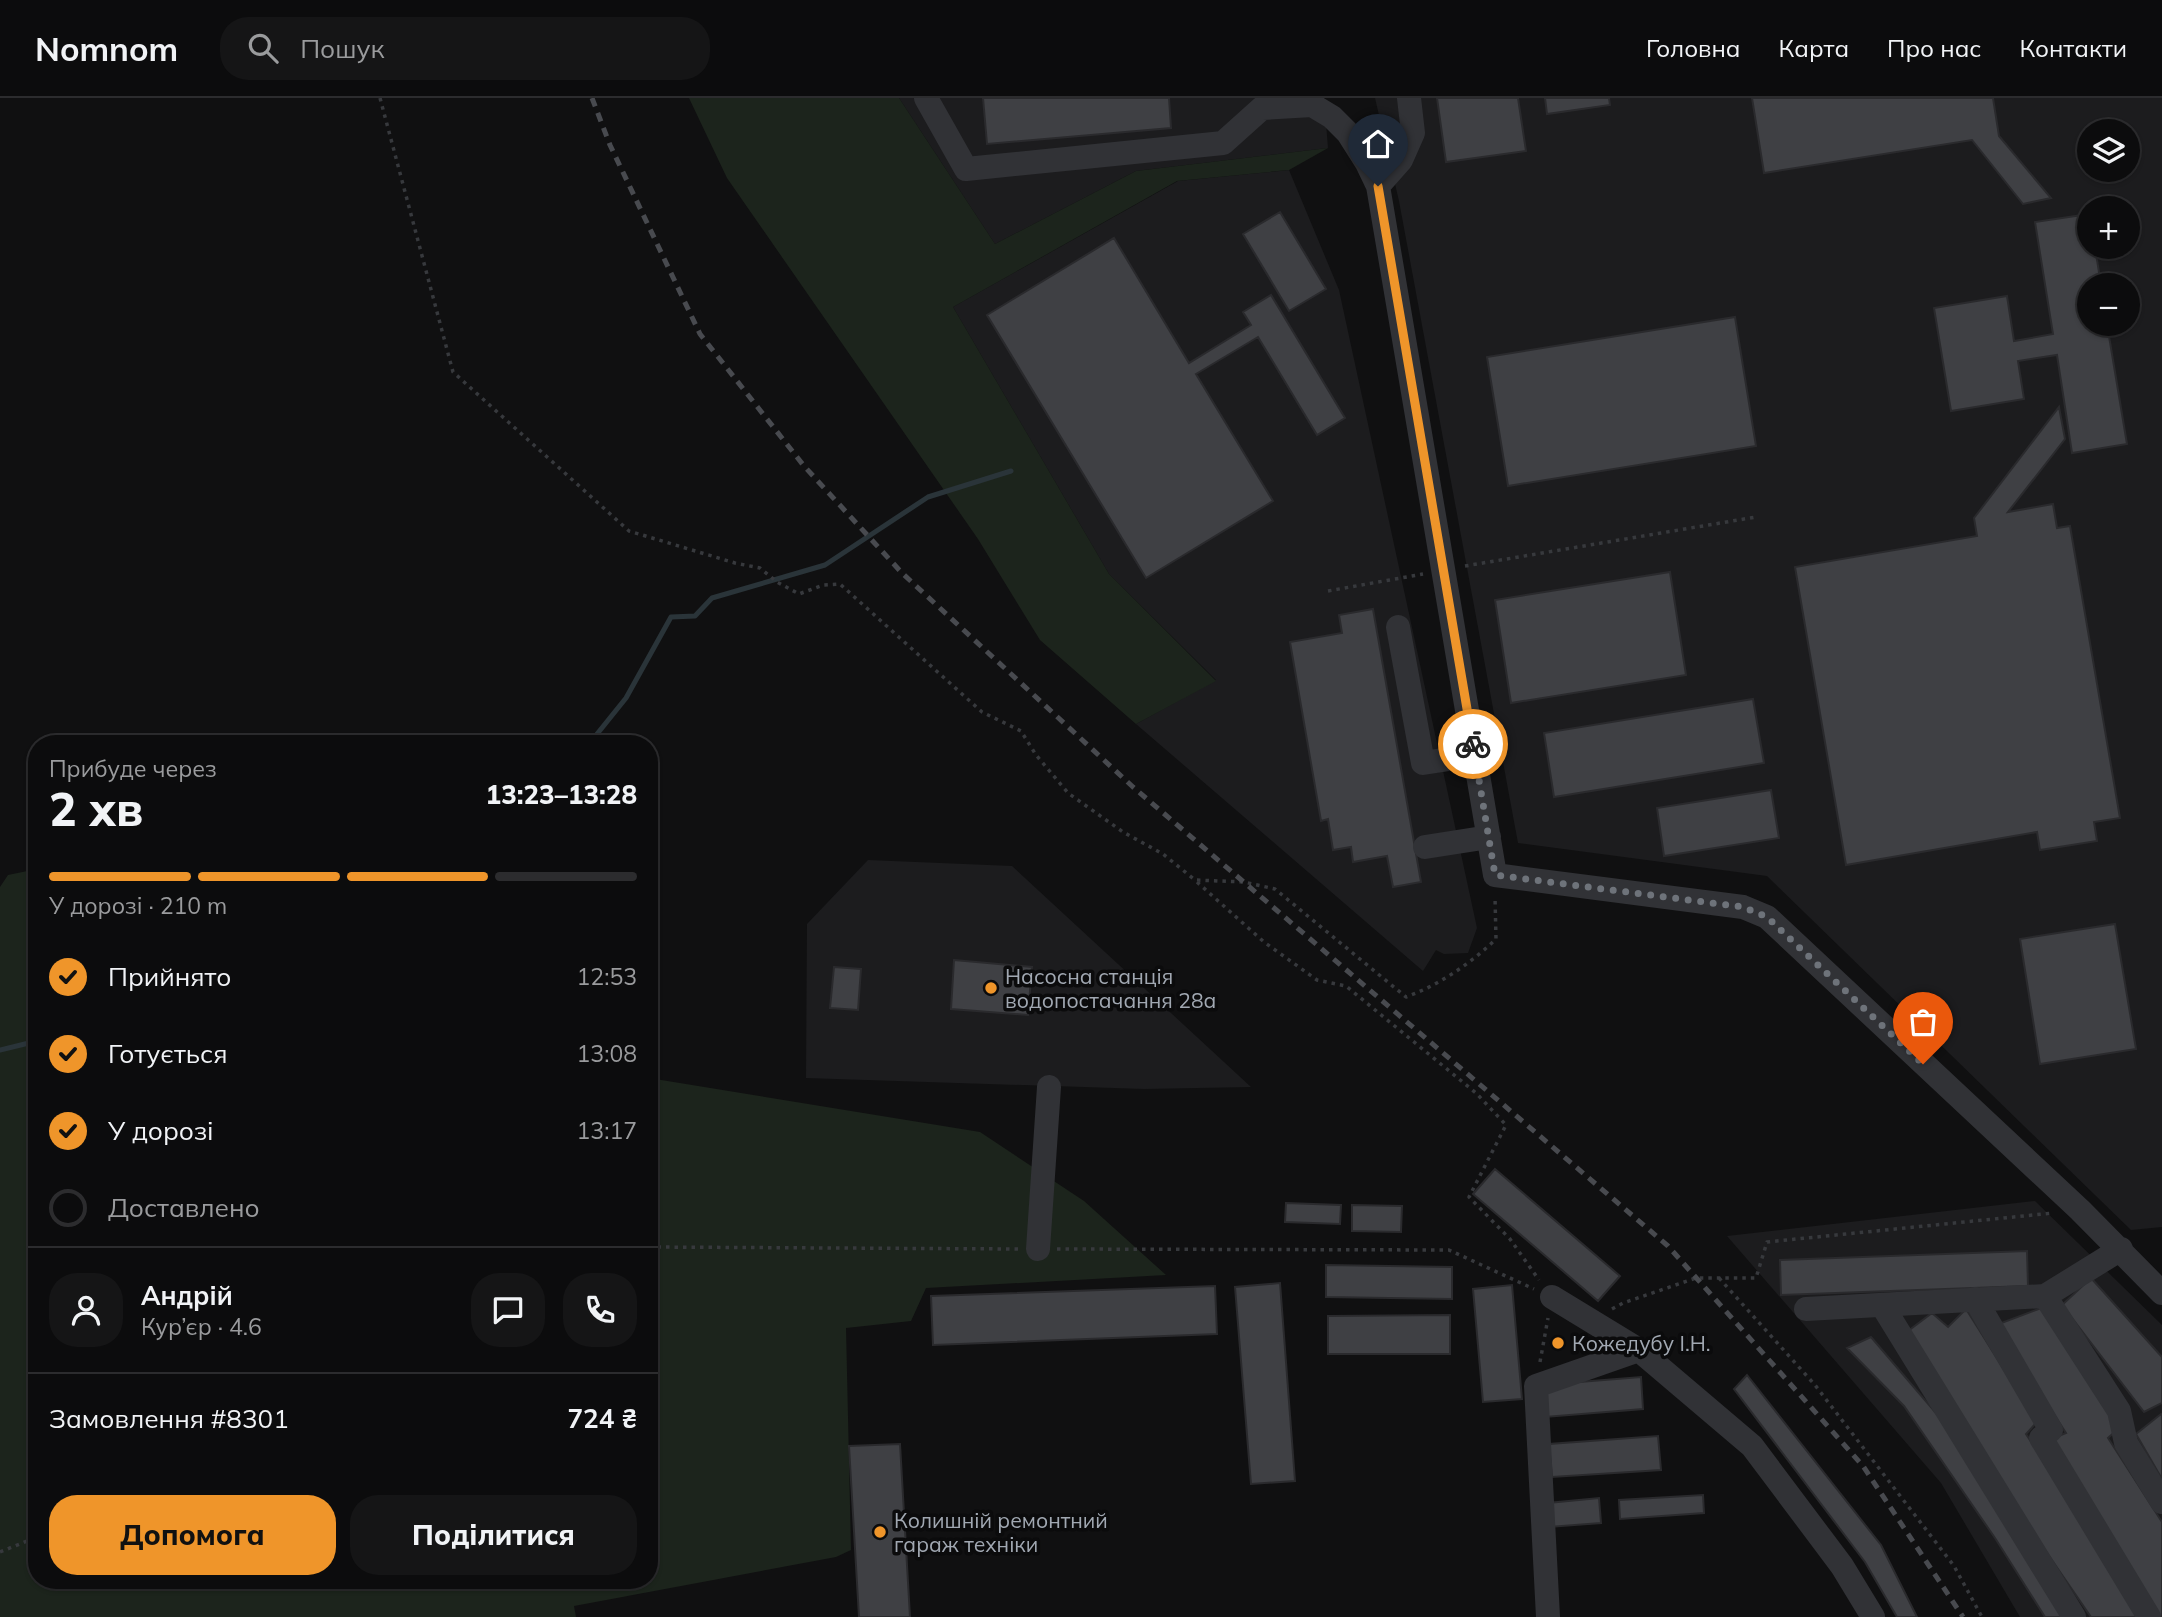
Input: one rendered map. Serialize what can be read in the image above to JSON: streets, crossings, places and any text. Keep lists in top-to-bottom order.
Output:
{
  "places": ["Насосна станція водопостачання 28а", "Кожедубу І.Н.", "Колишній ремонтний гараж техніки"],
  "page": {
    "header": "Nomnom",
    "search": "Пошук",
    "nav": [
      "Головна",
      "Карта",
      "Про нас",
      "Контакти"
    ],
    "map_buttons": ["+", "−"],
    "heading": ["2 хв", "Прибуде через", "13:23–13:28"],
    "panel": [
      "Андрій",
      "Кур’єр · 4.6",
      "Замовлення #8301",
      "724 ₴"
    ],
    "bar": "У дорозі · 210 m",
    "list": [
      ["Прийнято", "12:53"],
      ["Готується", "13:08"],
      ["У дорозі", "13:17"],
      "Доставлено"
    ],
    "buttons": ["Допомога", "Поділитися"]
  }
}
